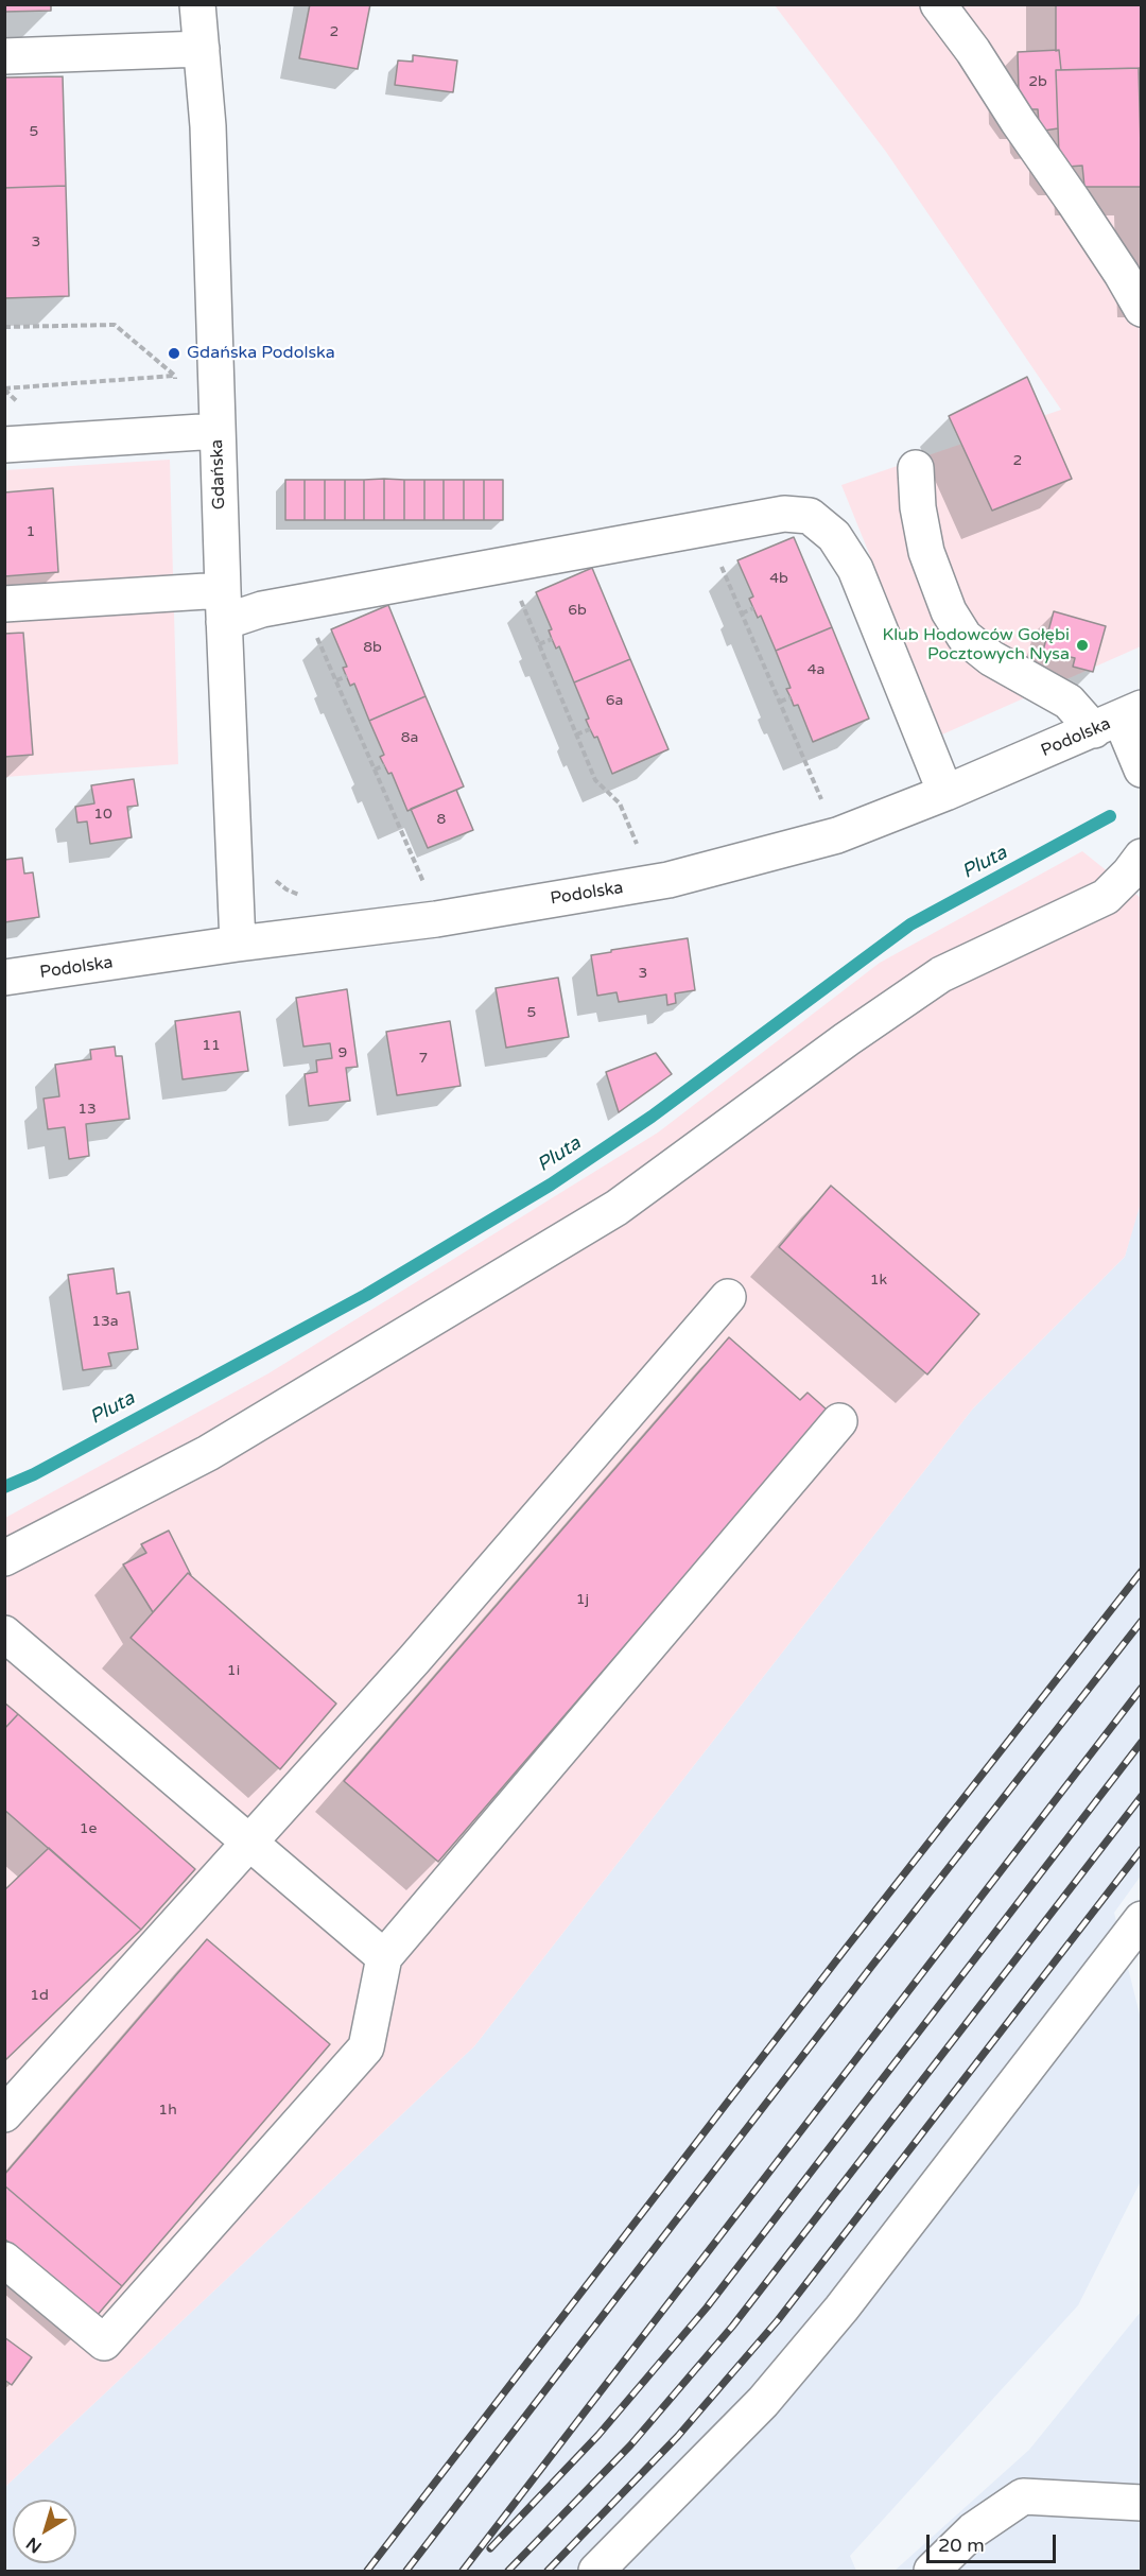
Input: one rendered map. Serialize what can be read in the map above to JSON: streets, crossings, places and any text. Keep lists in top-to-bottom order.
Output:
{
  "streets": {
    "street": ["Gdańska", "Podolska"]
  },
  "crossings": [
    ["Gdańska", "Podolska"]
  ],
  "water": ["Pluta"],
  "places": ["Gdańska Podolska", "Klub Hodowców Gołębi Pocztowych Nysa"],
  "house_numbers": [
    "2",
    "2b",
    "5",
    "3",
    "2",
    "1",
    "4b",
    "6b",
    "8b",
    "4a",
    "6a",
    "8a",
    "10",
    "8",
    "3",
    "5",
    "11",
    "9",
    "7",
    "13",
    "1k",
    "13a",
    "1j",
    "1i",
    "1e",
    "1d",
    "1h"
  ],
  "scale_bar": "20 m",
  "north": "bottom left"
}
